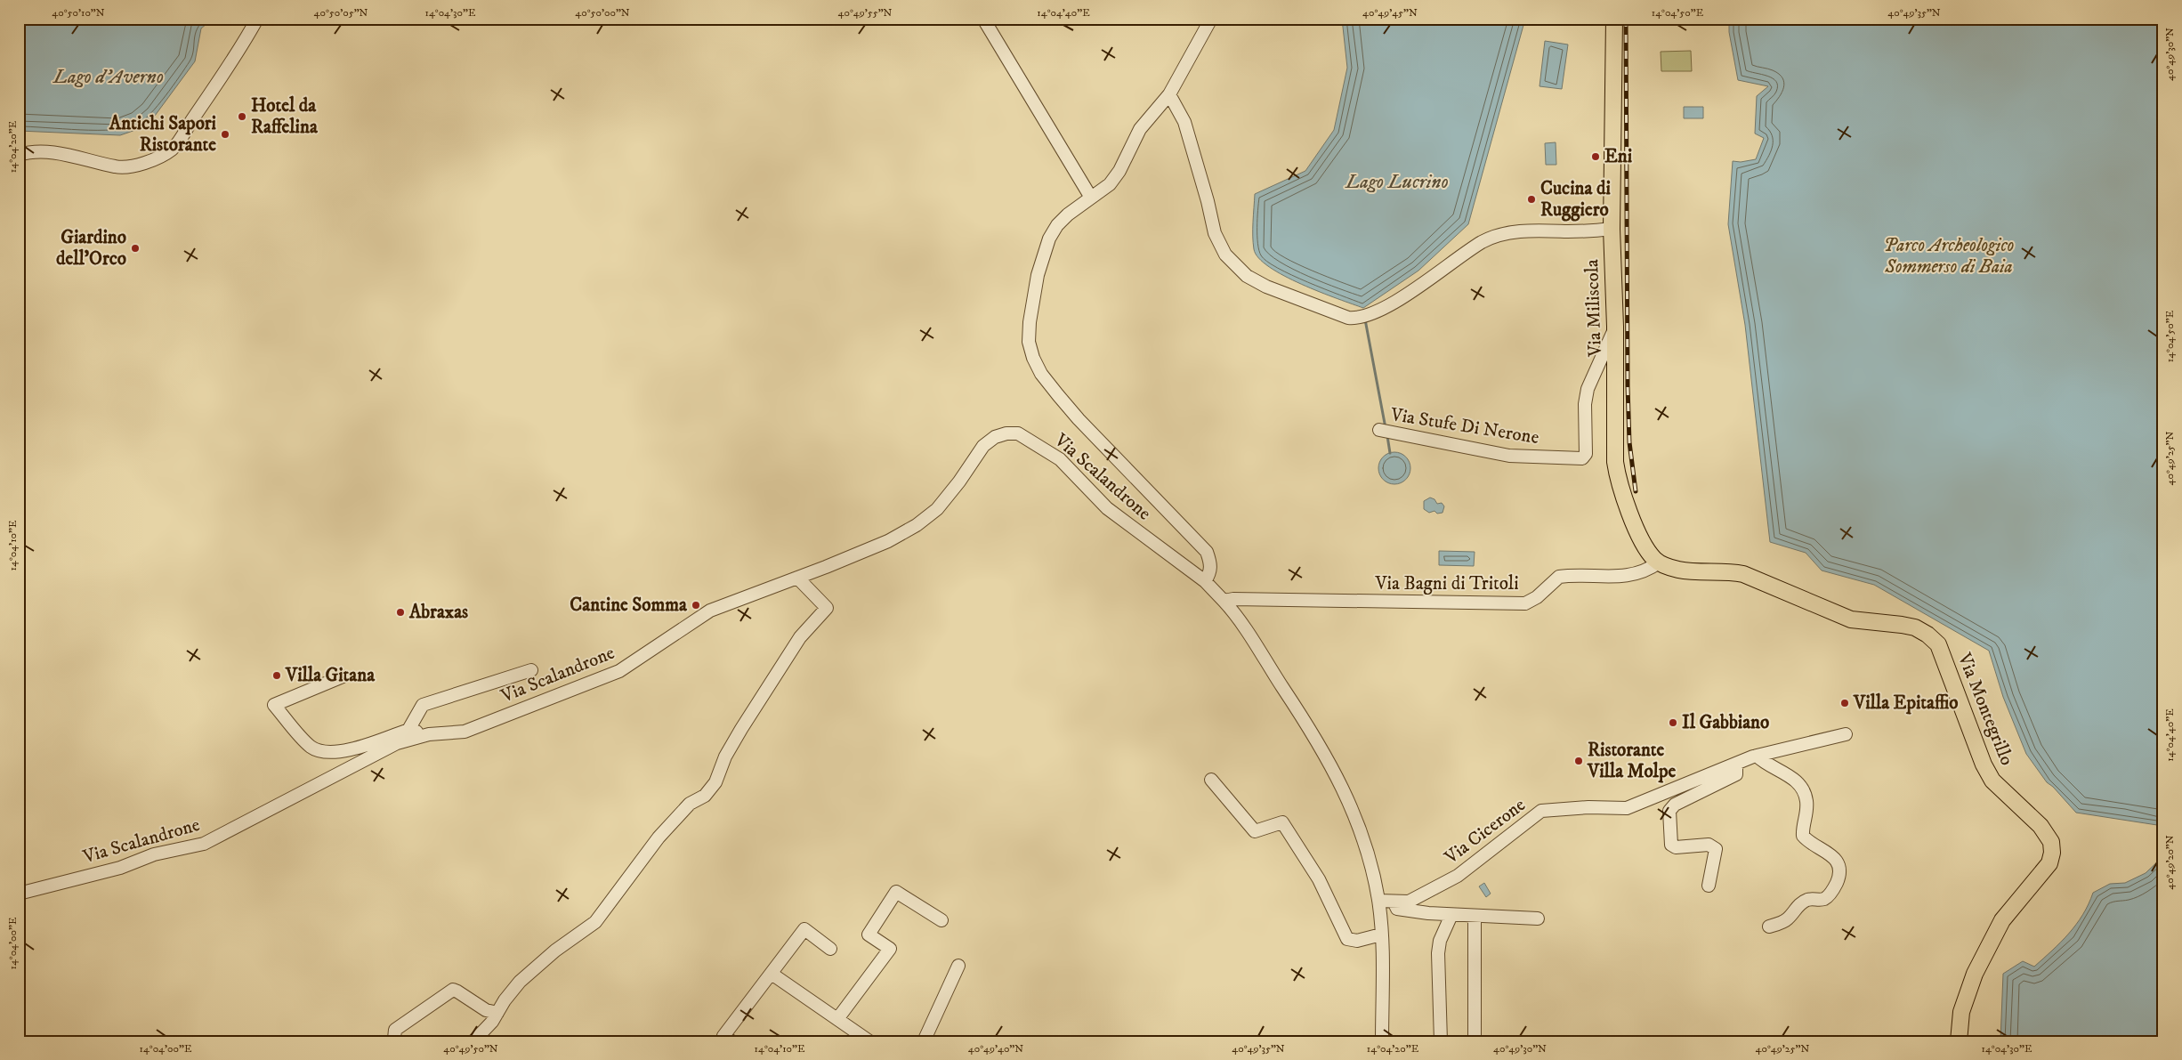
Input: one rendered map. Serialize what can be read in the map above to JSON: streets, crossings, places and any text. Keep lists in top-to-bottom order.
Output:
{
  "streets": {
    "main road": ["Via Miliscola", "Via Montegrillo"],
    "street": [
      "Via Stufe Di Nerone",
      "Via Scalandrone",
      "Via Bagni di Tritoli",
      "Via Cicerone"
    ]
  },
  "crossings": [
    ["Via Miliscola", "Via Stufe Di Nerone"],
    ["Via Miliscola", "Via Bagni di Tritoli"],
    ["Via Miliscola", "Via Montegrillo"],
    ["Via Scalandrone", "Via Bagni di Tritoli"],
    ["Via Scalandrone", "Via Cicerone"],
    ["Via Bagni di Tritoli", "Via Montegrillo"]
  ],
  "water": ["Lago d'Averno", "Lago Lucrino"],
  "parks": ["Parco Archeologico Sommerso di Baia"],
  "places": [
    "Hotel da Raffelina",
    "Antichi Sapori Ristorante",
    "Eni",
    "Cucina di Ruggiero",
    "Giardino dell'Orco",
    "Cantine Somma",
    "Abraxas",
    "Villa Gitana",
    "Villa Epitaffio",
    "Il Gabbiano",
    "Ristorante Villa Molpe"
  ],
  "coordinates": [
    "40°50'10\"N",
    "40°50'05\"N",
    "14°04'30\"E",
    "40°50'00\"N",
    "40°49'55\"N",
    "14°04'40\"E",
    "40°49'45\"N",
    "14°04'50\"E",
    "40°49'35\"N",
    "40°49'30\"N",
    "14°04'20\"E",
    "40°49'25\"N",
    "14°04'10\"E",
    "40°49'20\"N",
    "14°04'00\"E",
    "40°49'50\"N",
    "40°49'40\"N"
  ]
}
